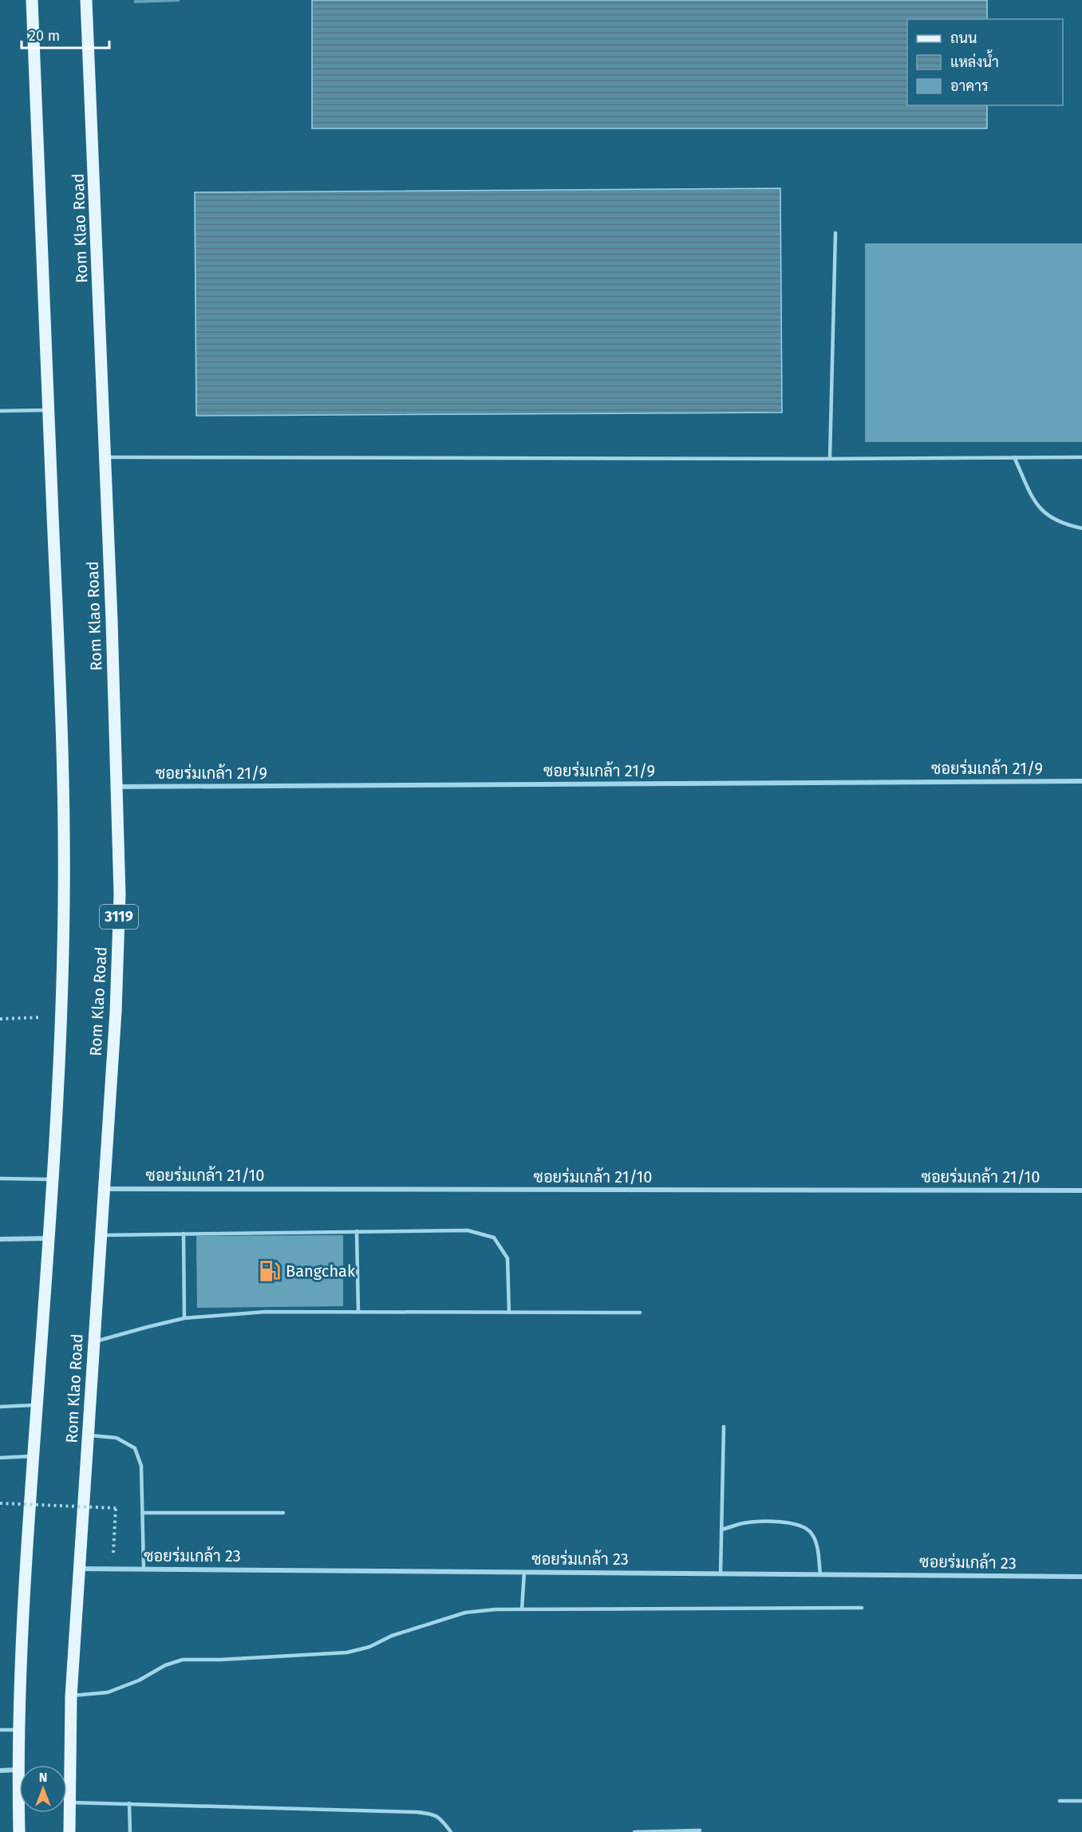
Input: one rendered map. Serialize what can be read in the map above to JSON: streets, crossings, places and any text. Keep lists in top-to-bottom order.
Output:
{
  "streets": {
    "main road": ["Rom Klao Road", "3119"],
    "street": ["ซอยร่มเกล้า 21/9", "ซอยร่มเกล้า 21/10", "ซอยร่มเกล้า 23"]
  },
  "crossings": [
    ["Rom Klao Road", "ซอยร่มเกล้า 21/9"],
    ["Rom Klao Road", "ซอยร่มเกล้า 21/10"],
    ["Rom Klao Road", "ซอยร่มเกล้า 23"]
  ],
  "places": {
    "fuel station": ["Bangchak"]
  },
  "legend": ["ถนน", "แหล่งน้ำ", "อาคาร"],
  "scale_bar": "20 m",
  "north": "top"
}
